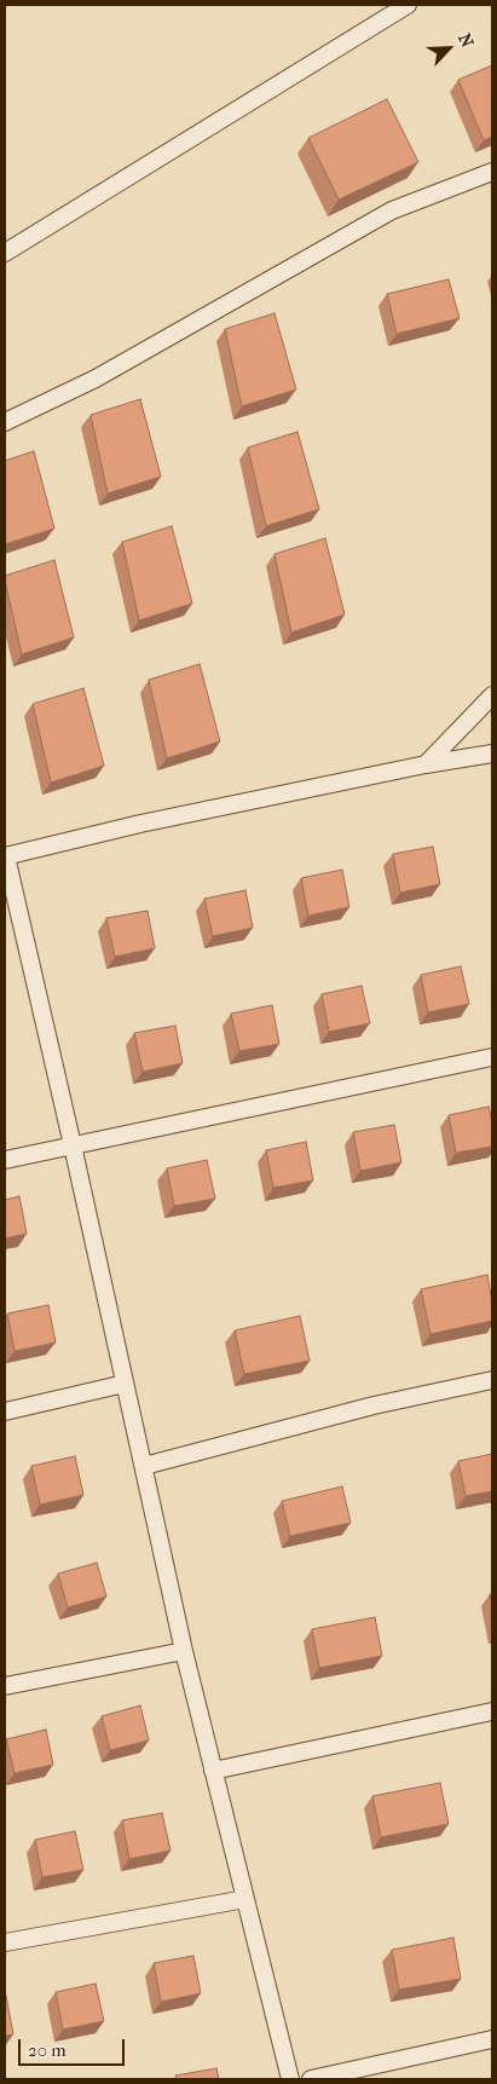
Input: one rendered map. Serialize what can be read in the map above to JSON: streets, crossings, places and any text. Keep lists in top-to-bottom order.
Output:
{
  "scale_bar": "20 m",
  "north": "top right"
}
